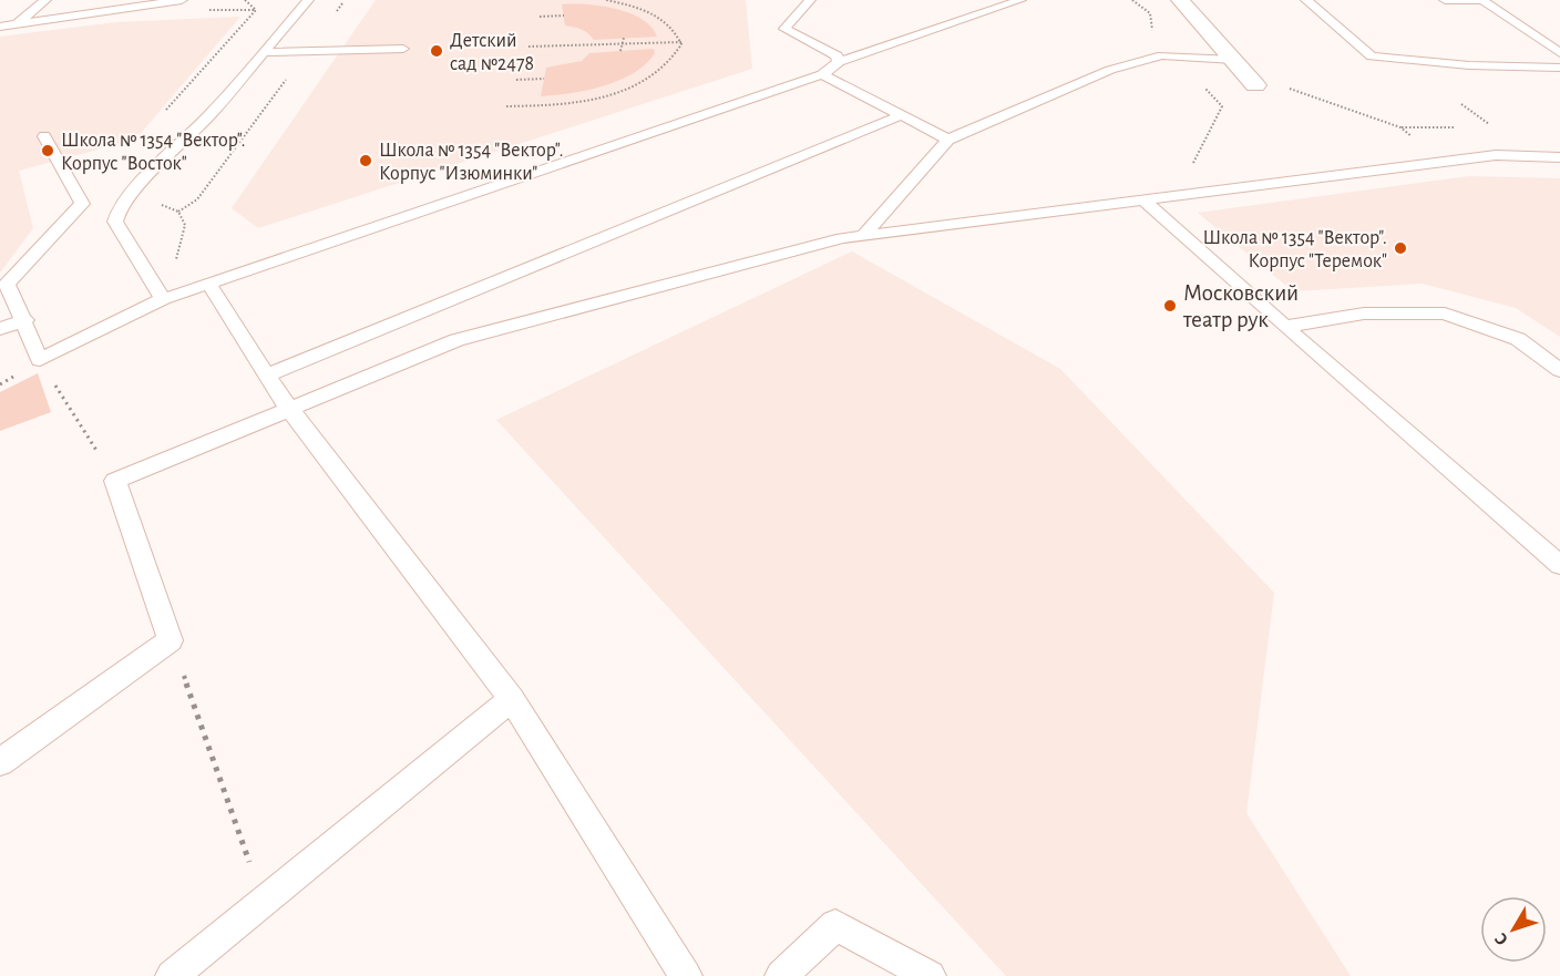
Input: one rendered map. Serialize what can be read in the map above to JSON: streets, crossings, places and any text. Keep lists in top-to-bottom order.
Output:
{
  "places": [
    "Детский сад №2478",
    "Школа № 1354 \"Вектор\". Корпус \"Восток\"",
    "Школа № 1354 \"Вектор\". Корпус \"Изюминки\"",
    "Школа № 1354 \"Вектор\". Корпус \"Теремок\"",
    "Московский театр рук"
  ],
  "north": "bottom left"
}
